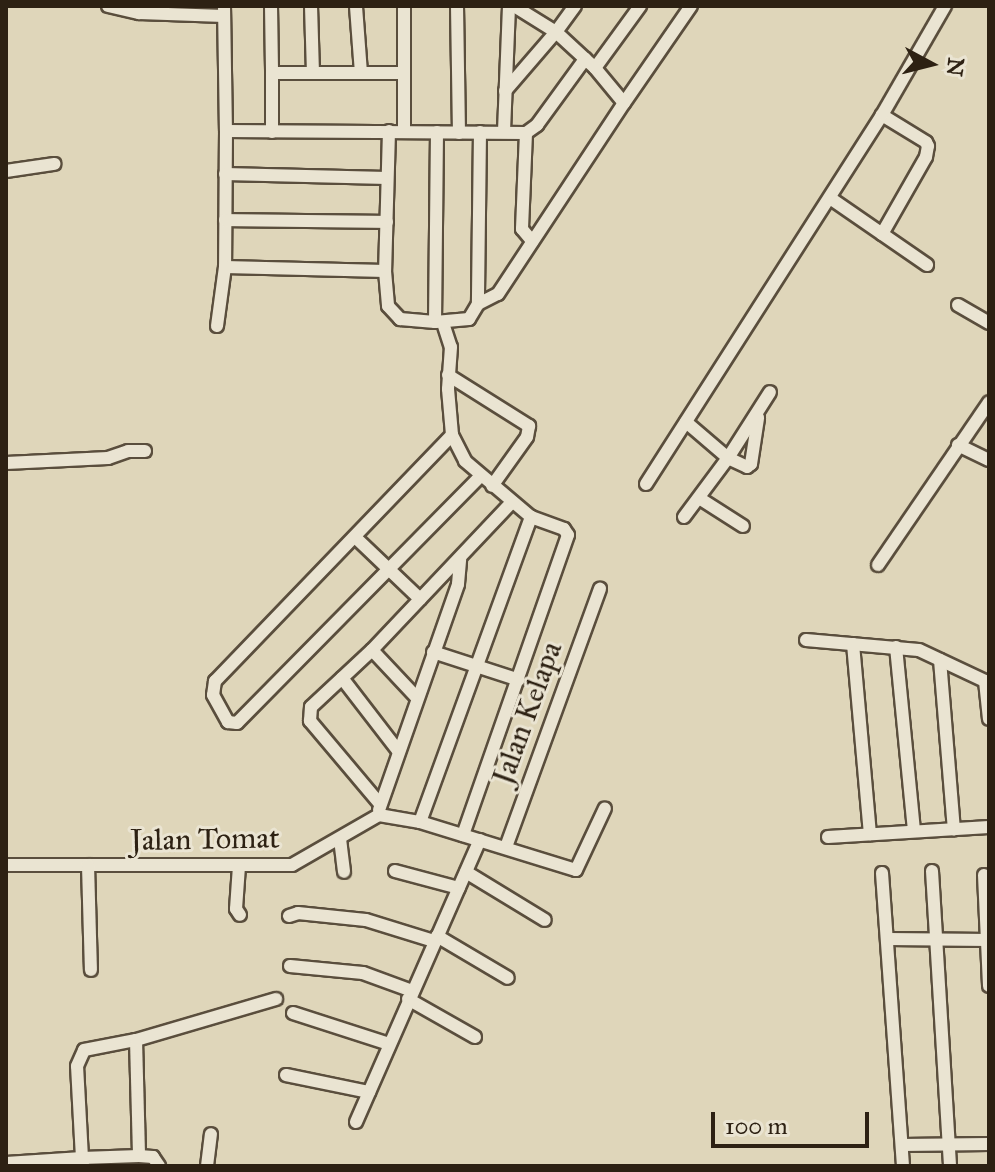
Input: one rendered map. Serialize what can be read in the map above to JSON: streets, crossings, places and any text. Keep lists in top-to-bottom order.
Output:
{
  "streets": {
    "street": ["Jalan Kelapa", "Jalan Tomat"]
  },
  "scale_bar": "100 m",
  "north": "right"
}
